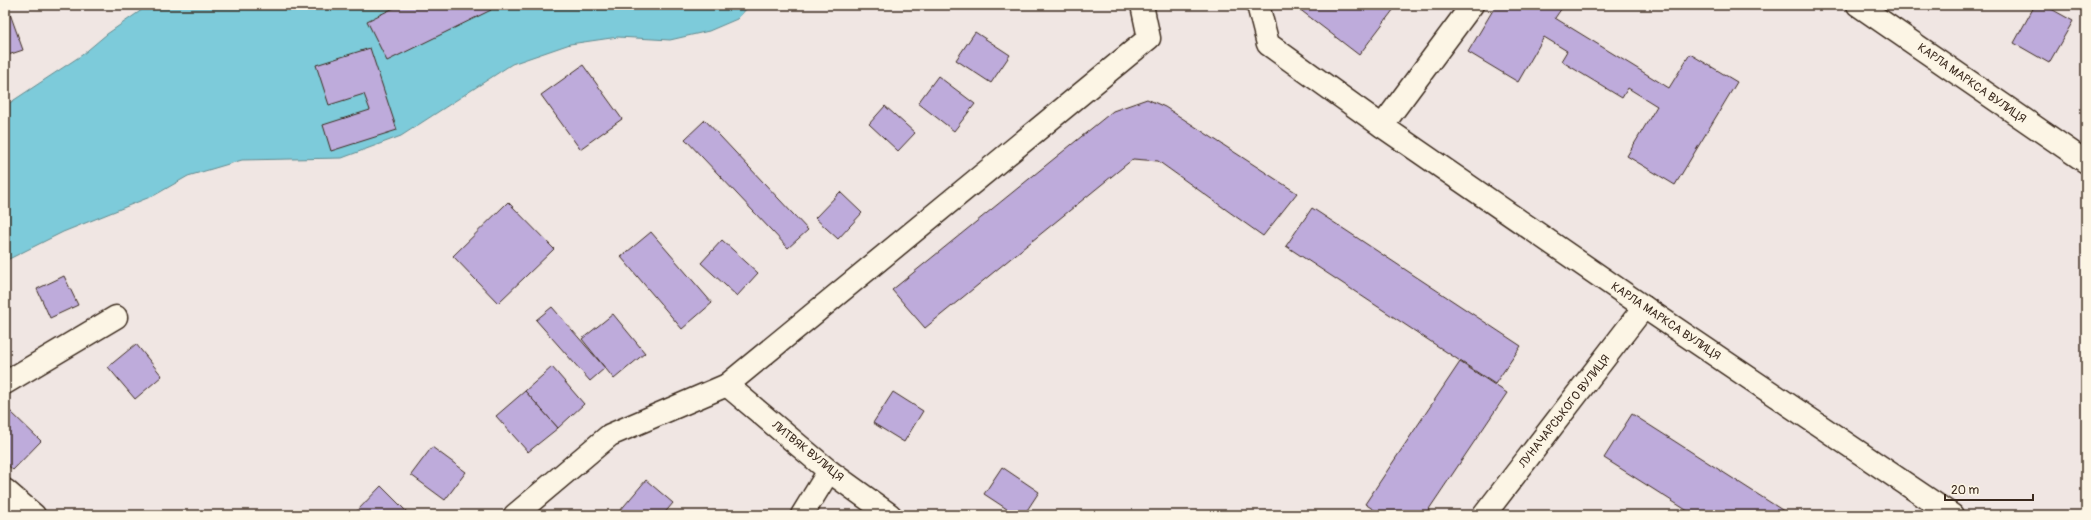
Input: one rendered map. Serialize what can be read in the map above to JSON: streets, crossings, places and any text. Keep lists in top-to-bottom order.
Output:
{
  "streets": {
    "street": ["КАРЛА МАРКСА ВУЛИЦЯ", "ЛУНАЧАРСЬКОГО ВУЛИЦЯ", "ЛИТВЯК ВУЛИЦЯ"]
  },
  "crossings": [
    ["КАРЛА МАРКСА ВУЛИЦЯ", "ЛУНАЧАРСЬКОГО ВУЛИЦЯ"]
  ],
  "scale_bar": "20 m"
}
